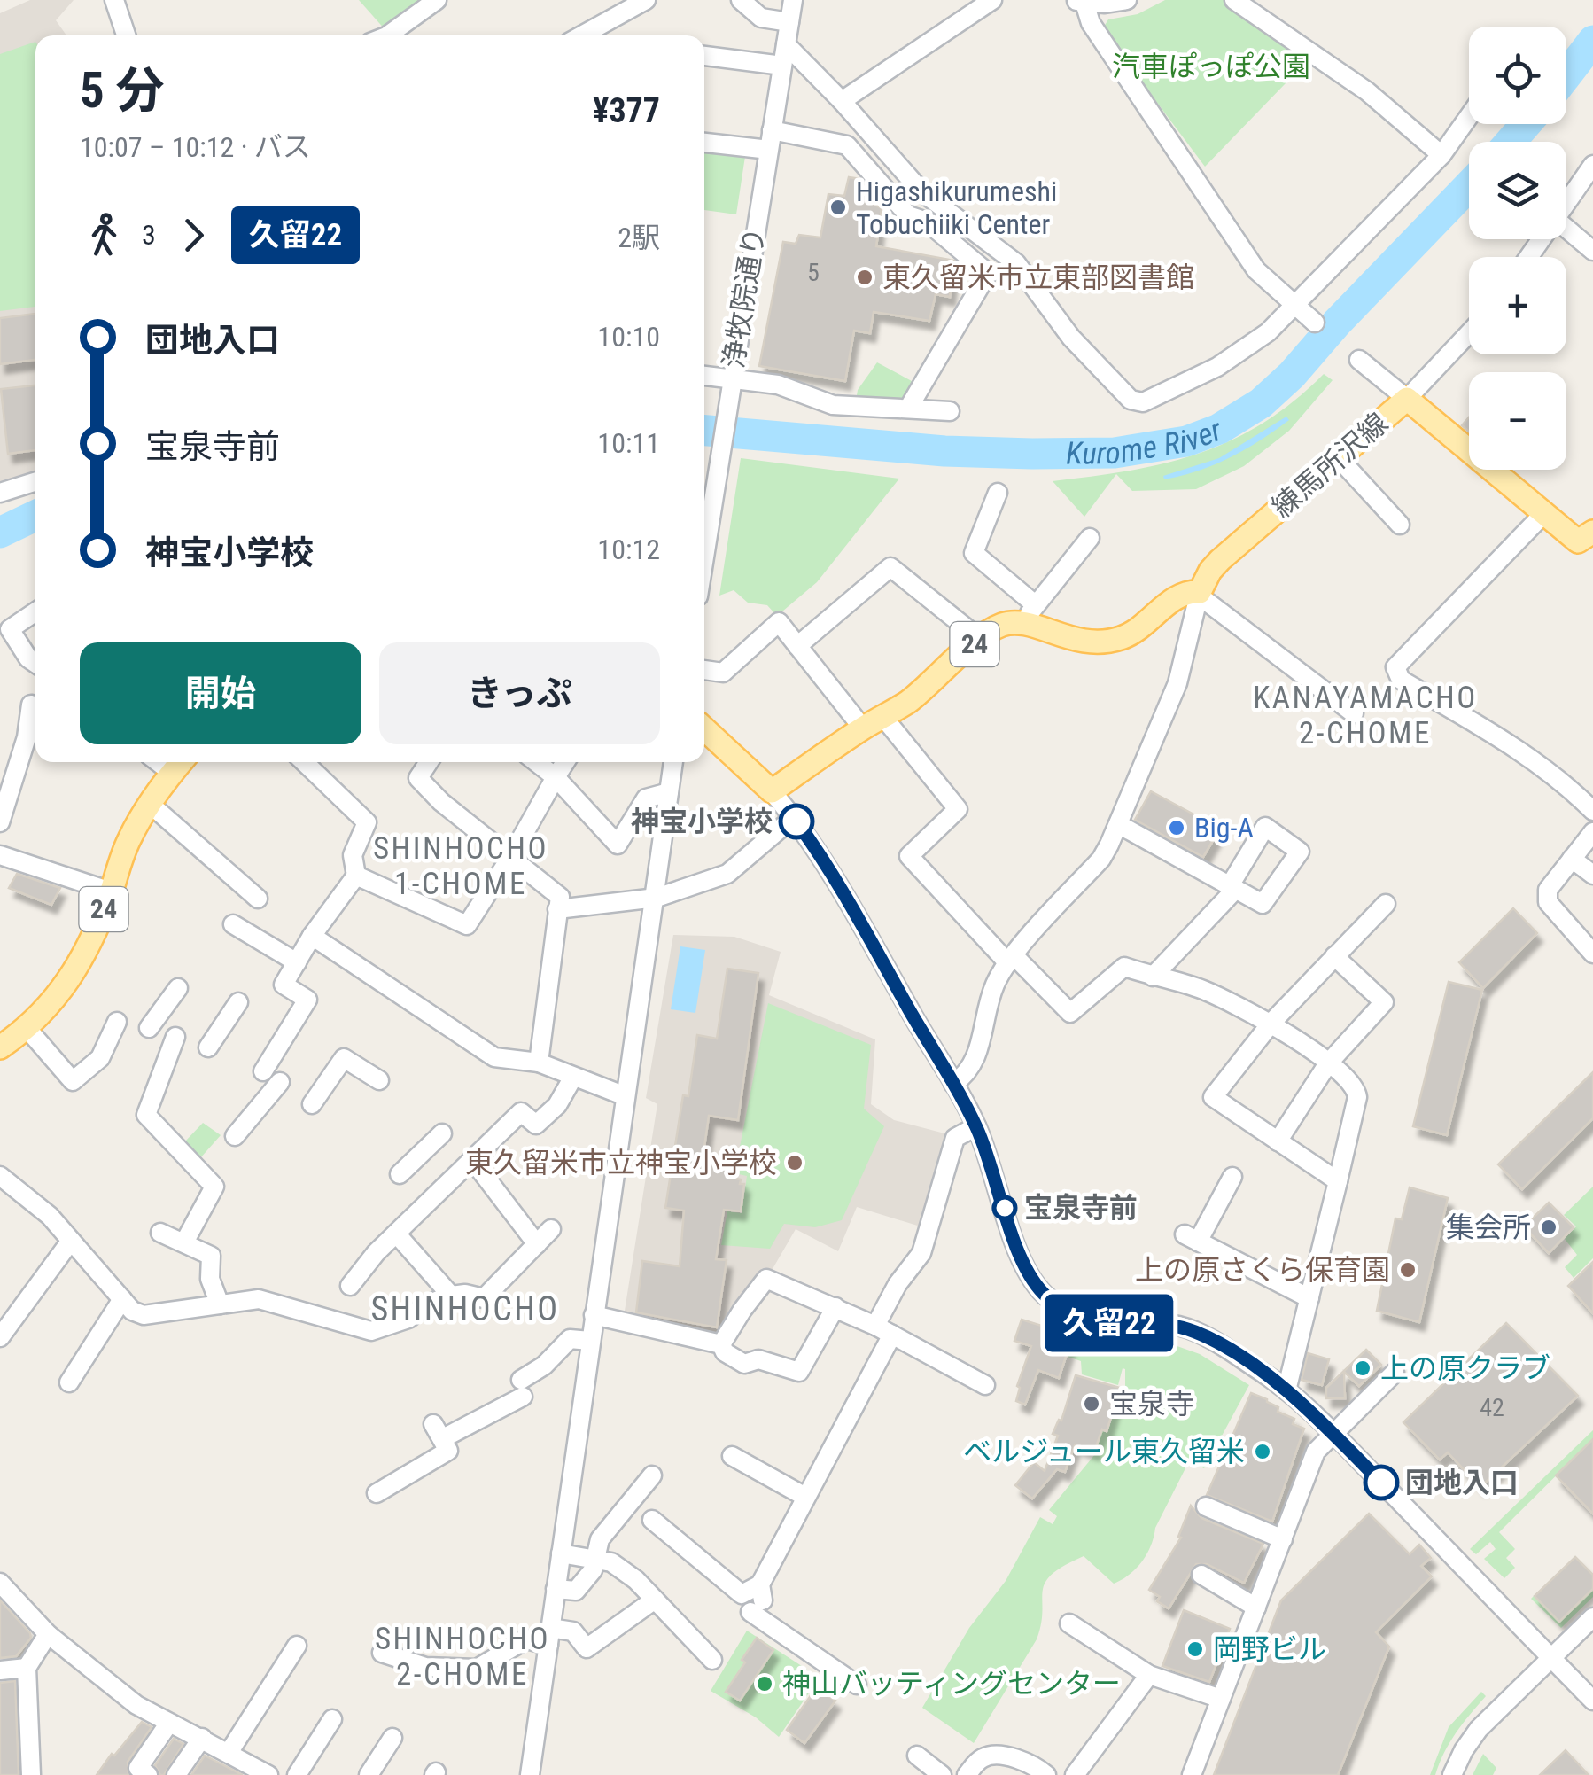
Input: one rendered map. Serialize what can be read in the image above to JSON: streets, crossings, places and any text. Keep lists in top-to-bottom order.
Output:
{
  "streets": {
    "main road": ["練馬所沢線", "24"],
    "street": ["浄牧院通り"]
  },
  "crossings": [
    ["練馬所沢線", "24"]
  ],
  "districts": [
    "KANAYAMACHO 2-CHOME",
    "SHINHOCHO 1-CHOME",
    "SHINHOCHO",
    "SHINHOCHO 2-CHOME"
  ],
  "water": ["Kurome River"],
  "parks": ["汽車ぽっぽ公園"],
  "places": [
    "Higashikurumeshi Tobuchiiki Center",
    "東久留米市立東部図書館",
    "神宝小学校",
    "Big-A",
    "東久留米市立神宝小学校",
    "宝泉寺前",
    "集会所",
    "上の原さくら保育園",
    "上の原クラブ",
    "宝泉寺",
    "ベルジュール東久留米",
    "団地入口",
    "岡野ビル",
    "神山バッティングセンター"
  ],
  "lines": ["bus line 久留22"],
  "house_numbers": ["5", "42"],
  "page": {
    "on_map": "久留22",
    "map_buttons": ["+", "−"],
    "heading": ["5 分", "10:07 – 10:12 · バス", "¥377"],
    "legs": ["3", "久留22", "2駅"],
    "list": [
      {
        "name": "団地入口",
        "value": "10:10"
      },
      {
        "name": "宝泉寺前",
        "value": "10:11"
      },
      {
        "name": "神宝小学校",
        "value": "10:12"
      }
    ],
    "buttons": ["開始", "きっぷ"]
  }
}
